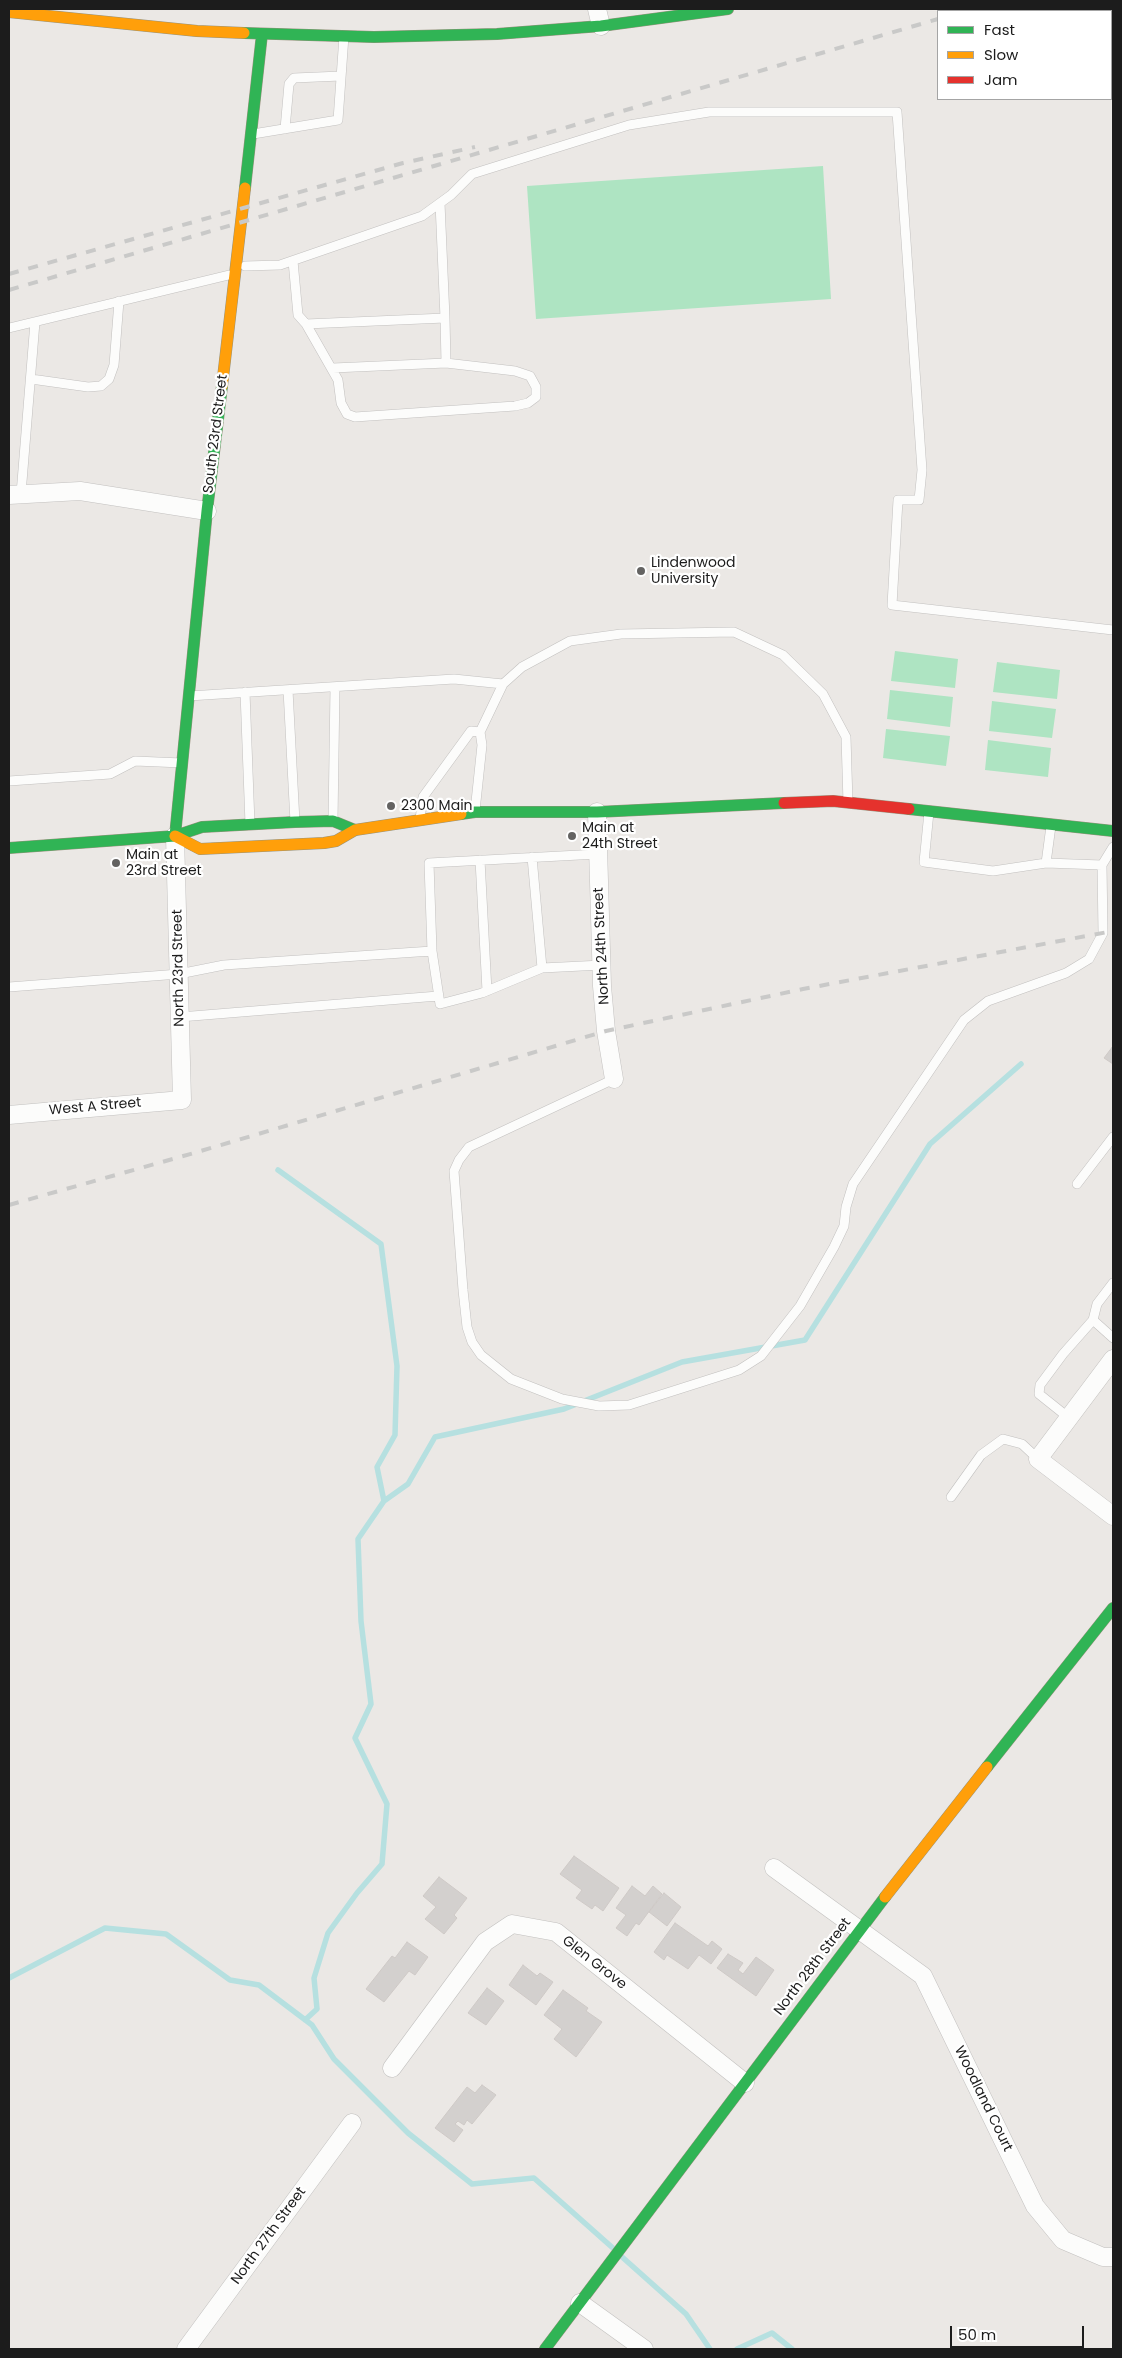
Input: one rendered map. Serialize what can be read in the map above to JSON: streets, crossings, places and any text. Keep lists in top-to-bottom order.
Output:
{
  "streets": {
    "main road": ["South 23rd Street", "North 28th Street"],
    "street": [
      "North 24th Street",
      "North 23rd Street",
      "West A Street",
      "Glen Grove",
      "Woodland Court",
      "North 27th Street"
    ]
  },
  "crossings": [
    ["South 23rd Street", "North 23rd Street"],
    ["North 23rd Street", "West A Street"],
    ["Glen Grove", "North 28th Street"],
    ["North 28th Street", "Woodland Court"]
  ],
  "places": [
    "Lindenwood University",
    "2300 Main",
    "Main at 24th Street",
    "Main at 23rd Street"
  ],
  "legend": ["Fast", "Slow", "Jam"],
  "scale_bar": "50 m"
}
